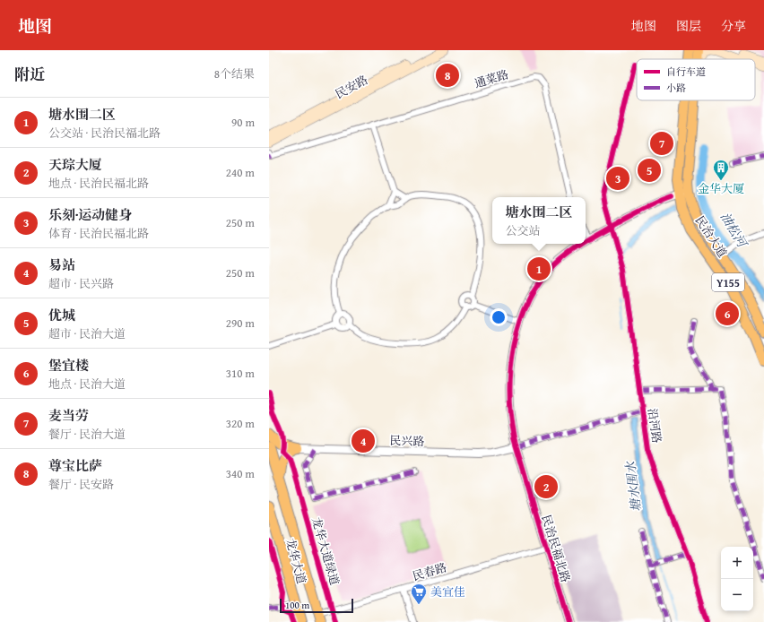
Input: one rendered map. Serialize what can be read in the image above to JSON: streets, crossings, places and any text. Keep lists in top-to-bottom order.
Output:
{
  "streets": {
    "main road": [
      "民安路",
      "民治大道",
      "Y155",
      "龙华大道"
    ],
    "street": [
      "通菜路",
      "沿河路",
      "民兴路",
      "民治民福北路",
      "民春路"
    ],
    "cycle path": ["龙华大道绿道"]
  },
  "crossings": [
    ["民治大道", "民治民福北路"],
    ["沿河路", "民治民福北路"],
    ["民兴路", "民治民福北路"],
    ["民治民福北路", "民春路"],
    ["龙华大道", "民春路"]
  ],
  "water": ["油松河", "塘水围水"],
  "places": {
    "building": ["金华大厦"],
    "supermarket": ["美宜佳"]
  },
  "legend": ["自行车道", "小路"],
  "scale_bar": "100 m",
  "page": {
    "header": "地图",
    "nav": ["地图", "图层", "分享"],
    "heading": ["附近", "8个结果"],
    "pins": [
      "8",
      "7",
      "5",
      "3",
      "1",
      "6",
      "4",
      "2"
    ],
    "list": [
      {
        "mark": "1",
        "name": "塘水围二区",
        "note": "公交站 · 民治民福北路",
        "value": "90 m"
      },
      {
        "mark": "2",
        "name": "天琮大厦",
        "note": "地点 · 民治民福北路",
        "value": "240 m"
      },
      {
        "mark": "3",
        "name": "乐刻·运动健身",
        "note": "体育 · 民治民福北路",
        "value": "250 m"
      },
      {
        "mark": "4",
        "name": "易站",
        "note": "超市 · 民兴路",
        "value": "250 m"
      },
      {
        "mark": "5",
        "name": "优城",
        "note": "超市 · 民治大道",
        "value": "290 m"
      },
      {
        "mark": "6",
        "name": "堡宜楼",
        "note": "地点 · 民治大道",
        "value": "310 m"
      },
      {
        "mark": "7",
        "name": "麦当劳",
        "note": "餐厅 · 民治大道",
        "value": "320 m"
      },
      {
        "mark": "8",
        "name": "尊宝比萨",
        "note": "餐厅 · 民安路",
        "value": "340 m"
      }
    ],
    "popup": ["塘水围二区", "公交站"],
    "map_buttons": ["+", "−"],
    "scale": "100 m"
  }
}
